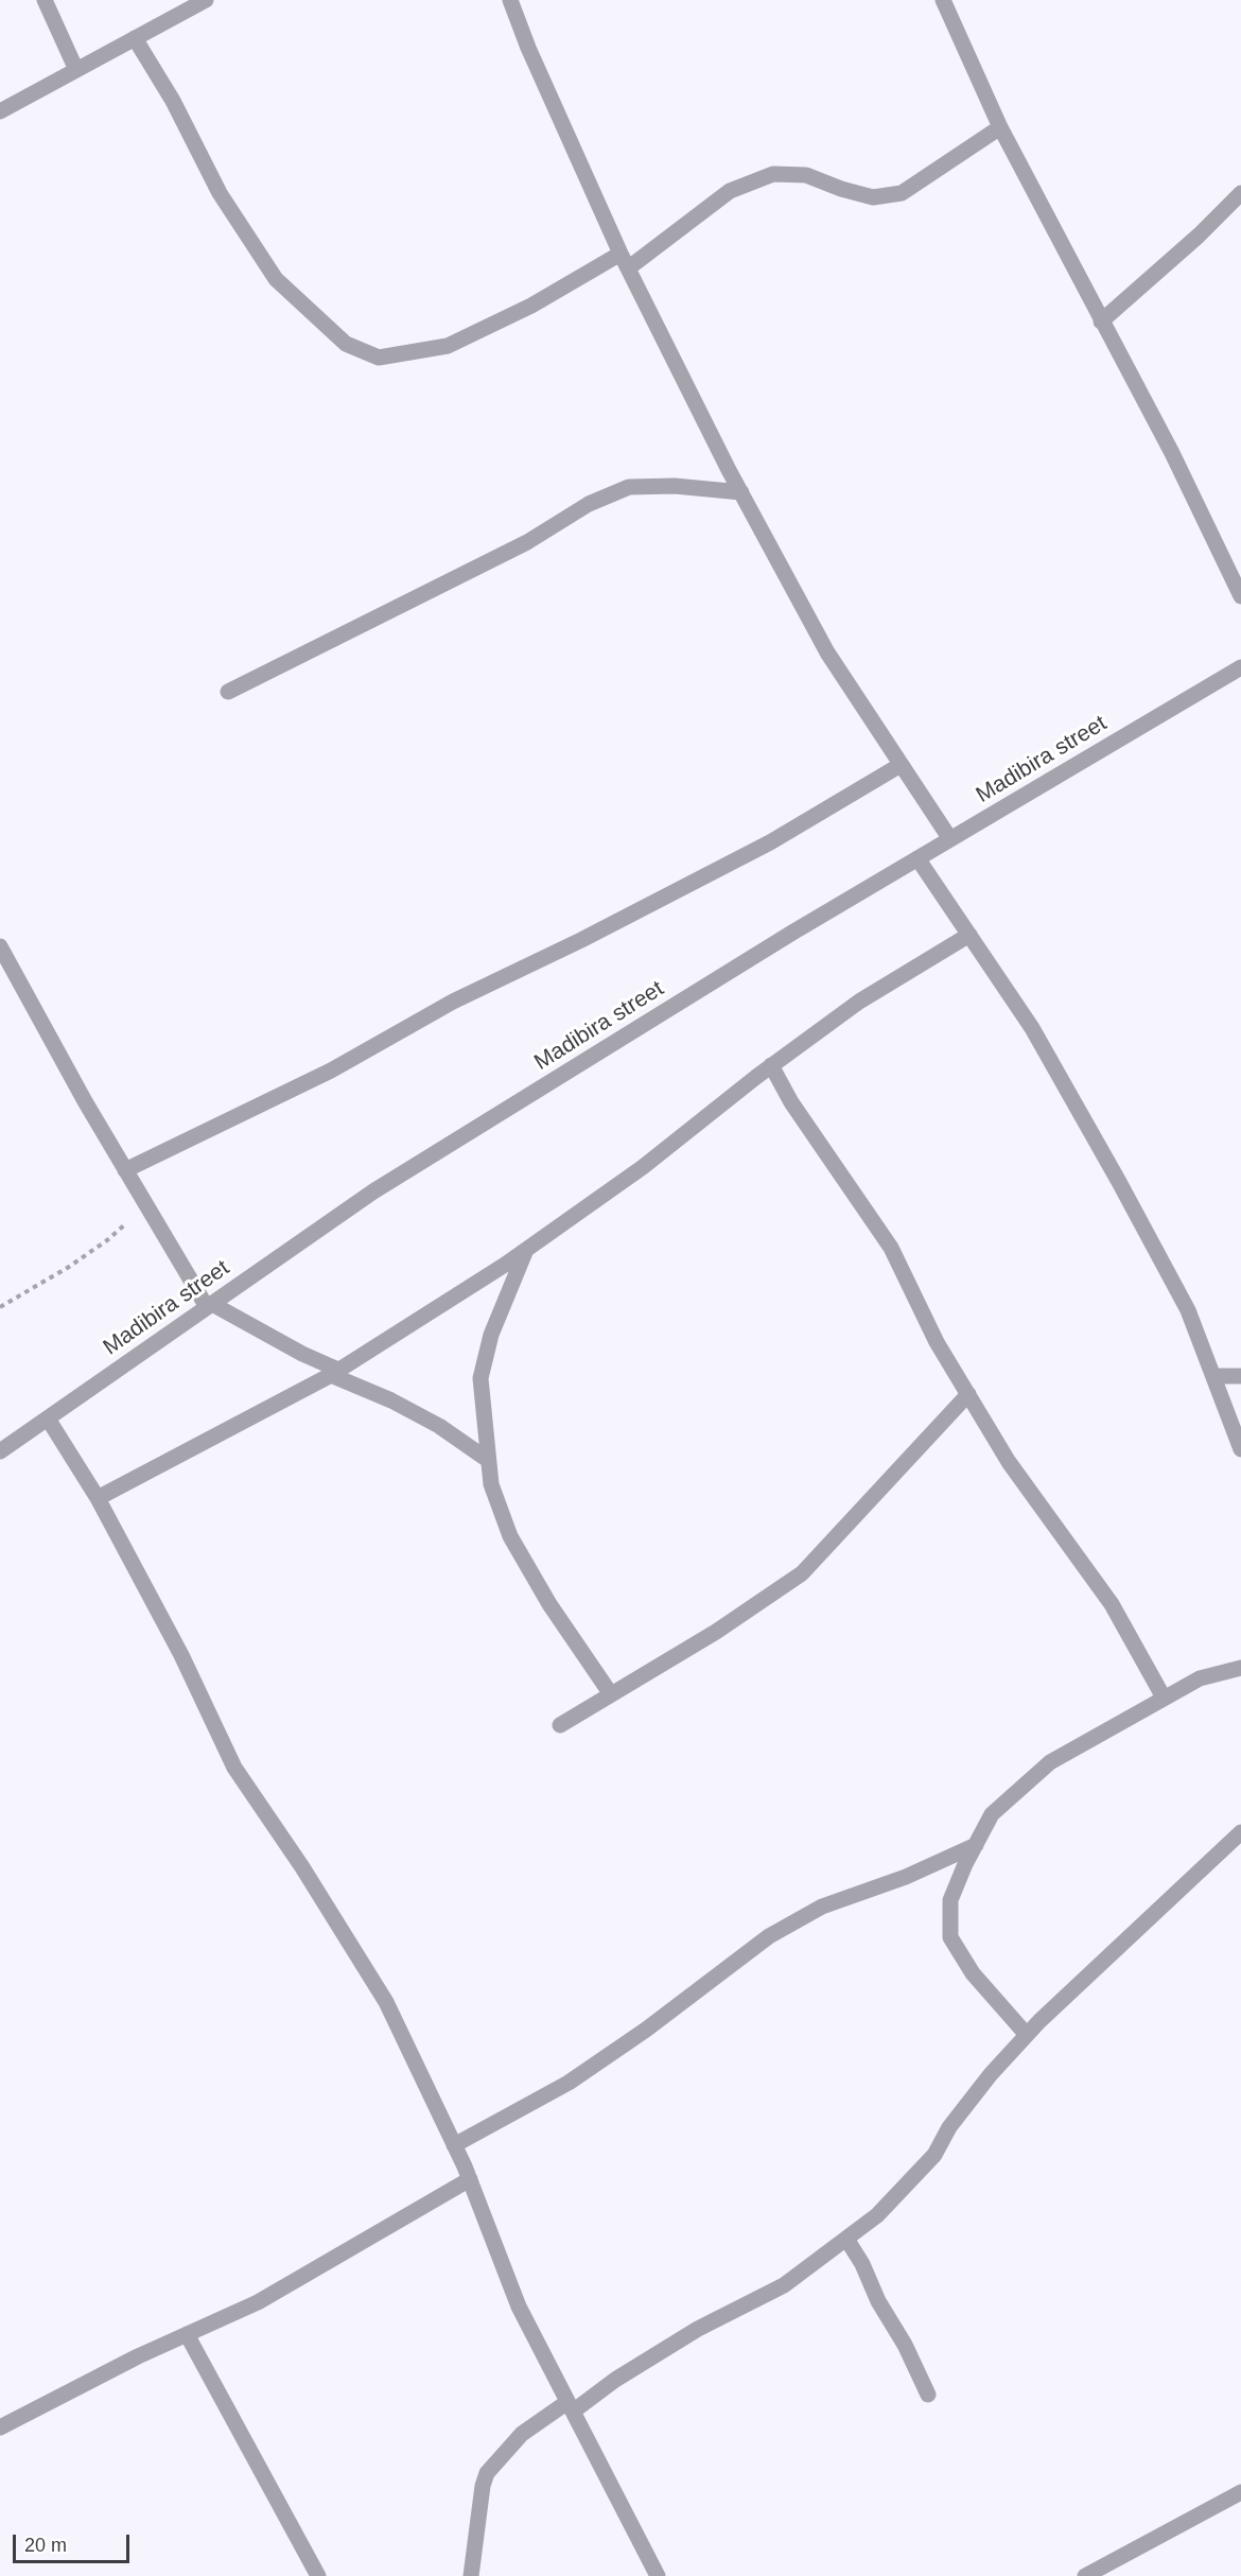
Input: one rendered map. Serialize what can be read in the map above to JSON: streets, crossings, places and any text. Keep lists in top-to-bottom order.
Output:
{
  "streets": {
    "street": ["Madibira street"]
  },
  "scale_bar": "20 m"
}
